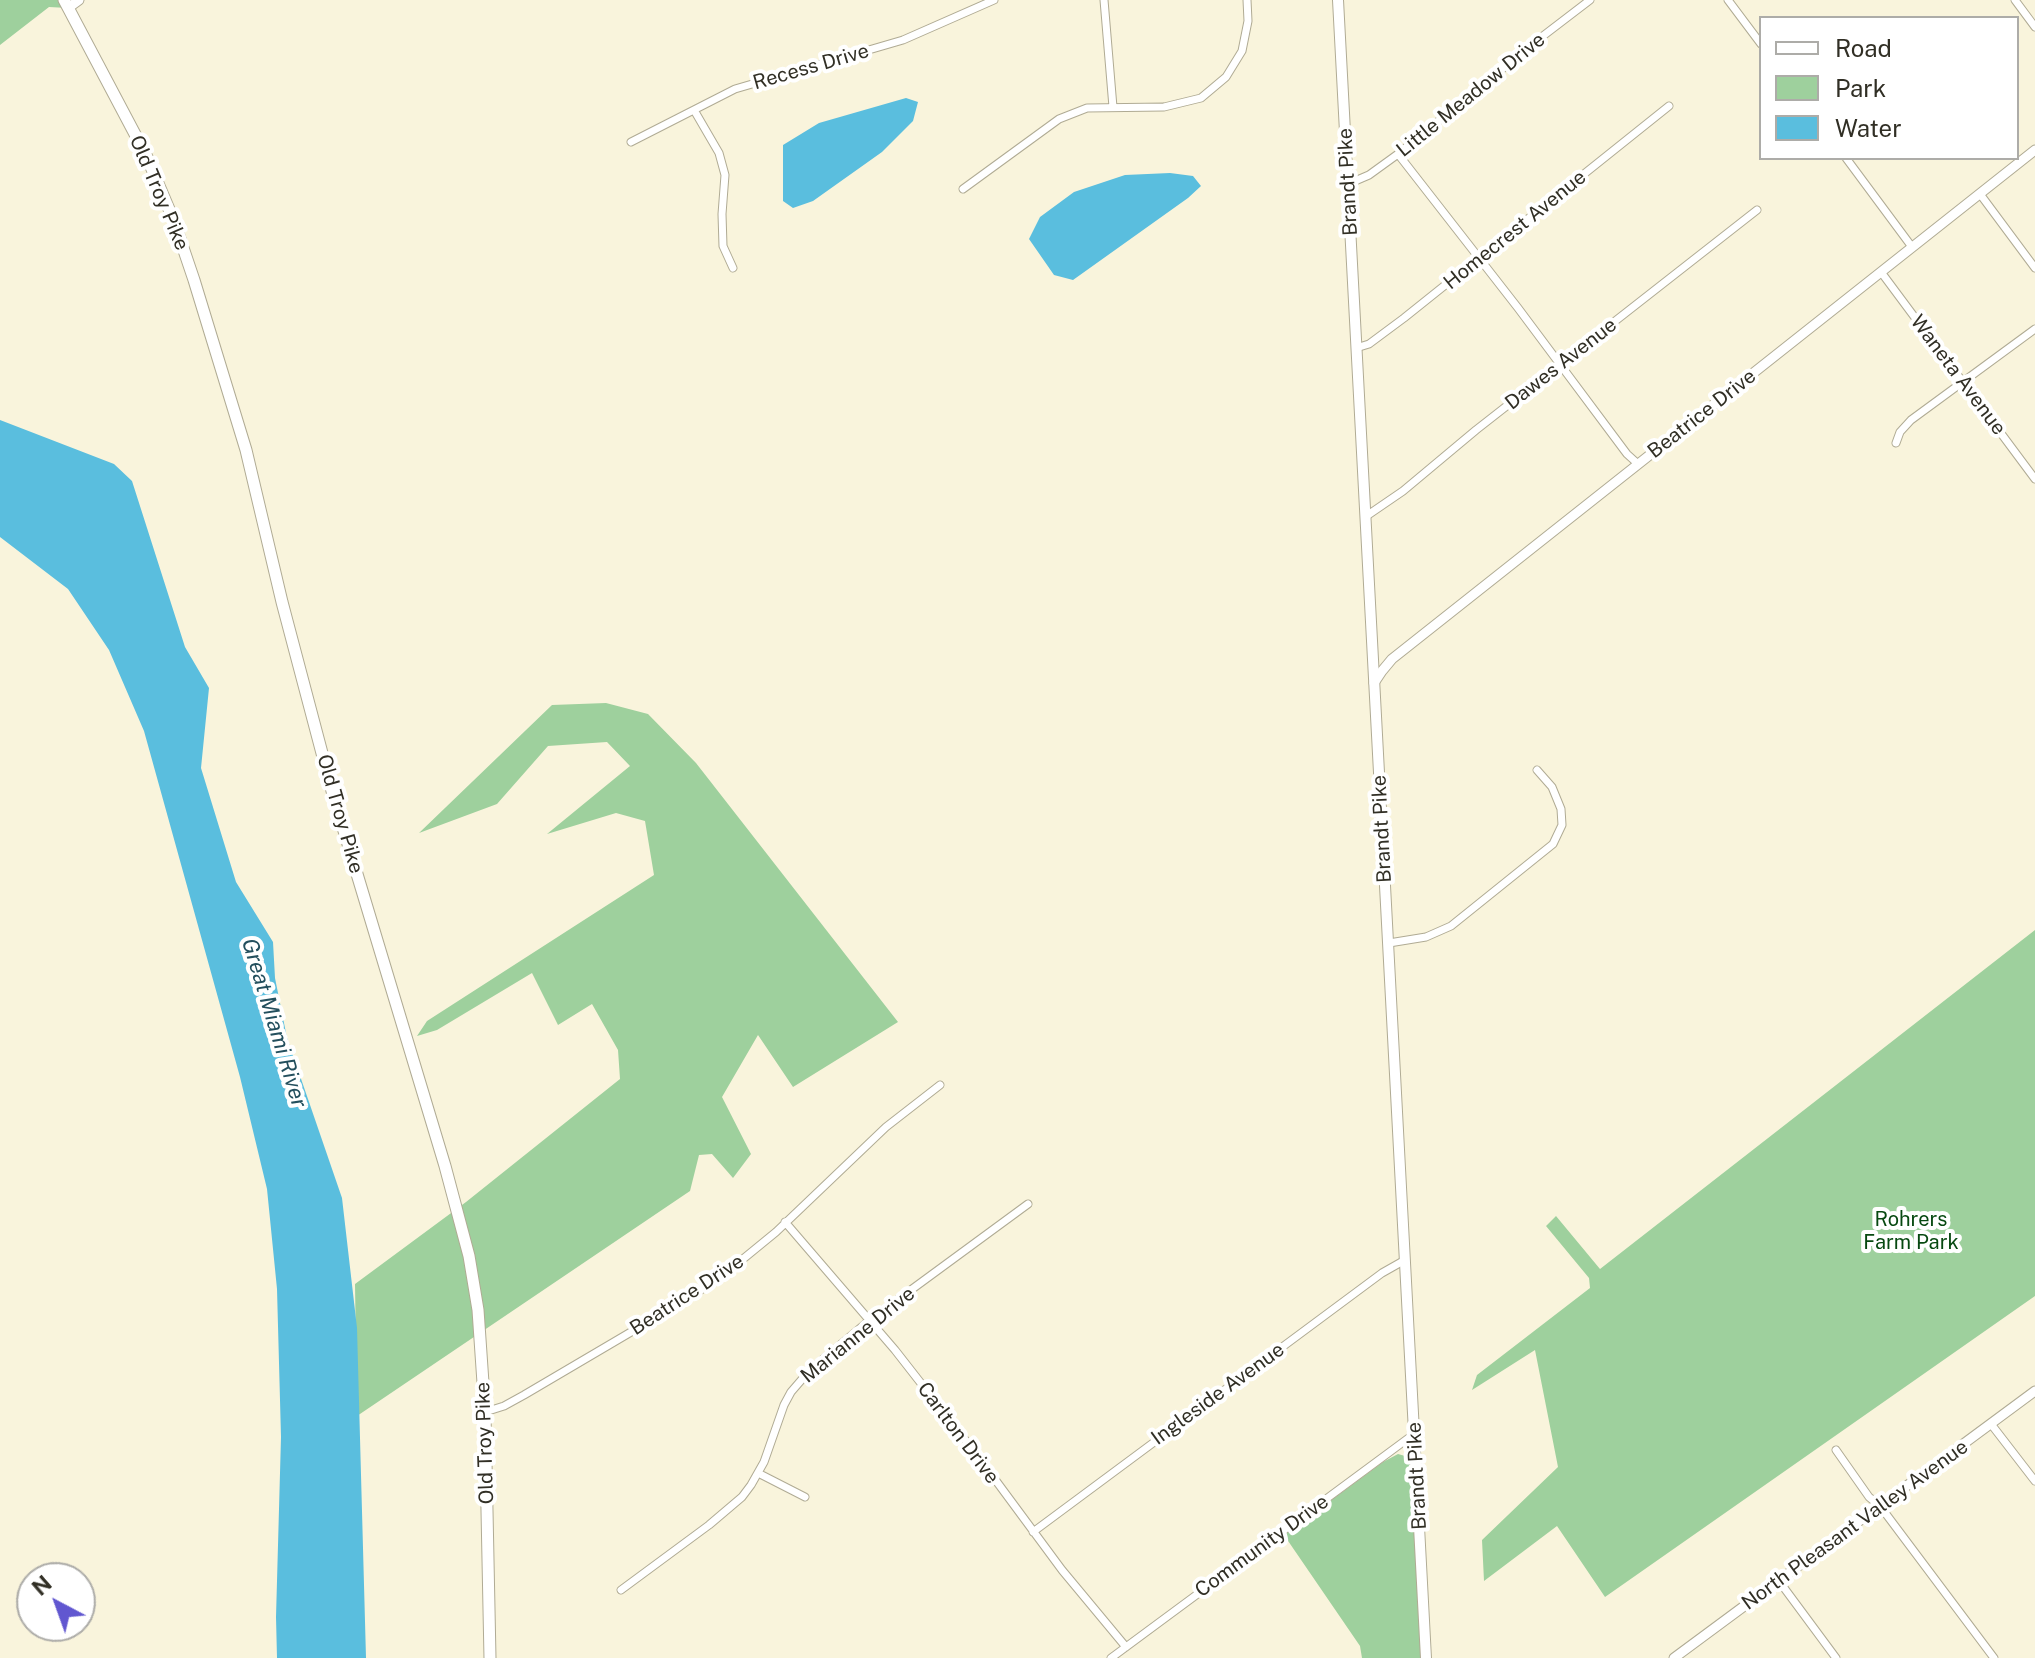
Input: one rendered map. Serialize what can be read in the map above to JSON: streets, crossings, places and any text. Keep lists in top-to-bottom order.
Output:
{
  "streets": {
    "main road": ["Brandt Pike", "Old Troy Pike"],
    "street": [
      "Recess Drive",
      "Little Meadow Drive",
      "Homecrest Avenue",
      "Dawes Avenue",
      "Waneta Avenue",
      "Beatrice Drive",
      "Marianne Drive",
      "Ingleside Avenue",
      "Carlton Drive",
      "North Pleasant Valley Avenue",
      "Community Drive"
    ]
  },
  "crossings": [
    ["Little Meadow Drive", "Brandt Pike"],
    ["Brandt Pike", "Homecrest Avenue"],
    ["Brandt Pike", "Dawes Avenue"],
    ["Brandt Pike", "Beatrice Drive"],
    ["Brandt Pike", "Ingleside Avenue"],
    ["Brandt Pike", "Community Drive"],
    ["Old Troy Pike", "Beatrice Drive"],
    ["Waneta Avenue", "Beatrice Drive"],
    ["Beatrice Drive", "Carlton Drive"],
    ["Marianne Drive", "Carlton Drive"],
    ["Ingleside Avenue", "Carlton Drive"],
    ["Carlton Drive", "Community Drive"]
  ],
  "water": ["Great Miami River"],
  "parks": ["Rohrers Farm Park"],
  "legend": ["Road", "Park", "Water"],
  "north": "top left"
}
